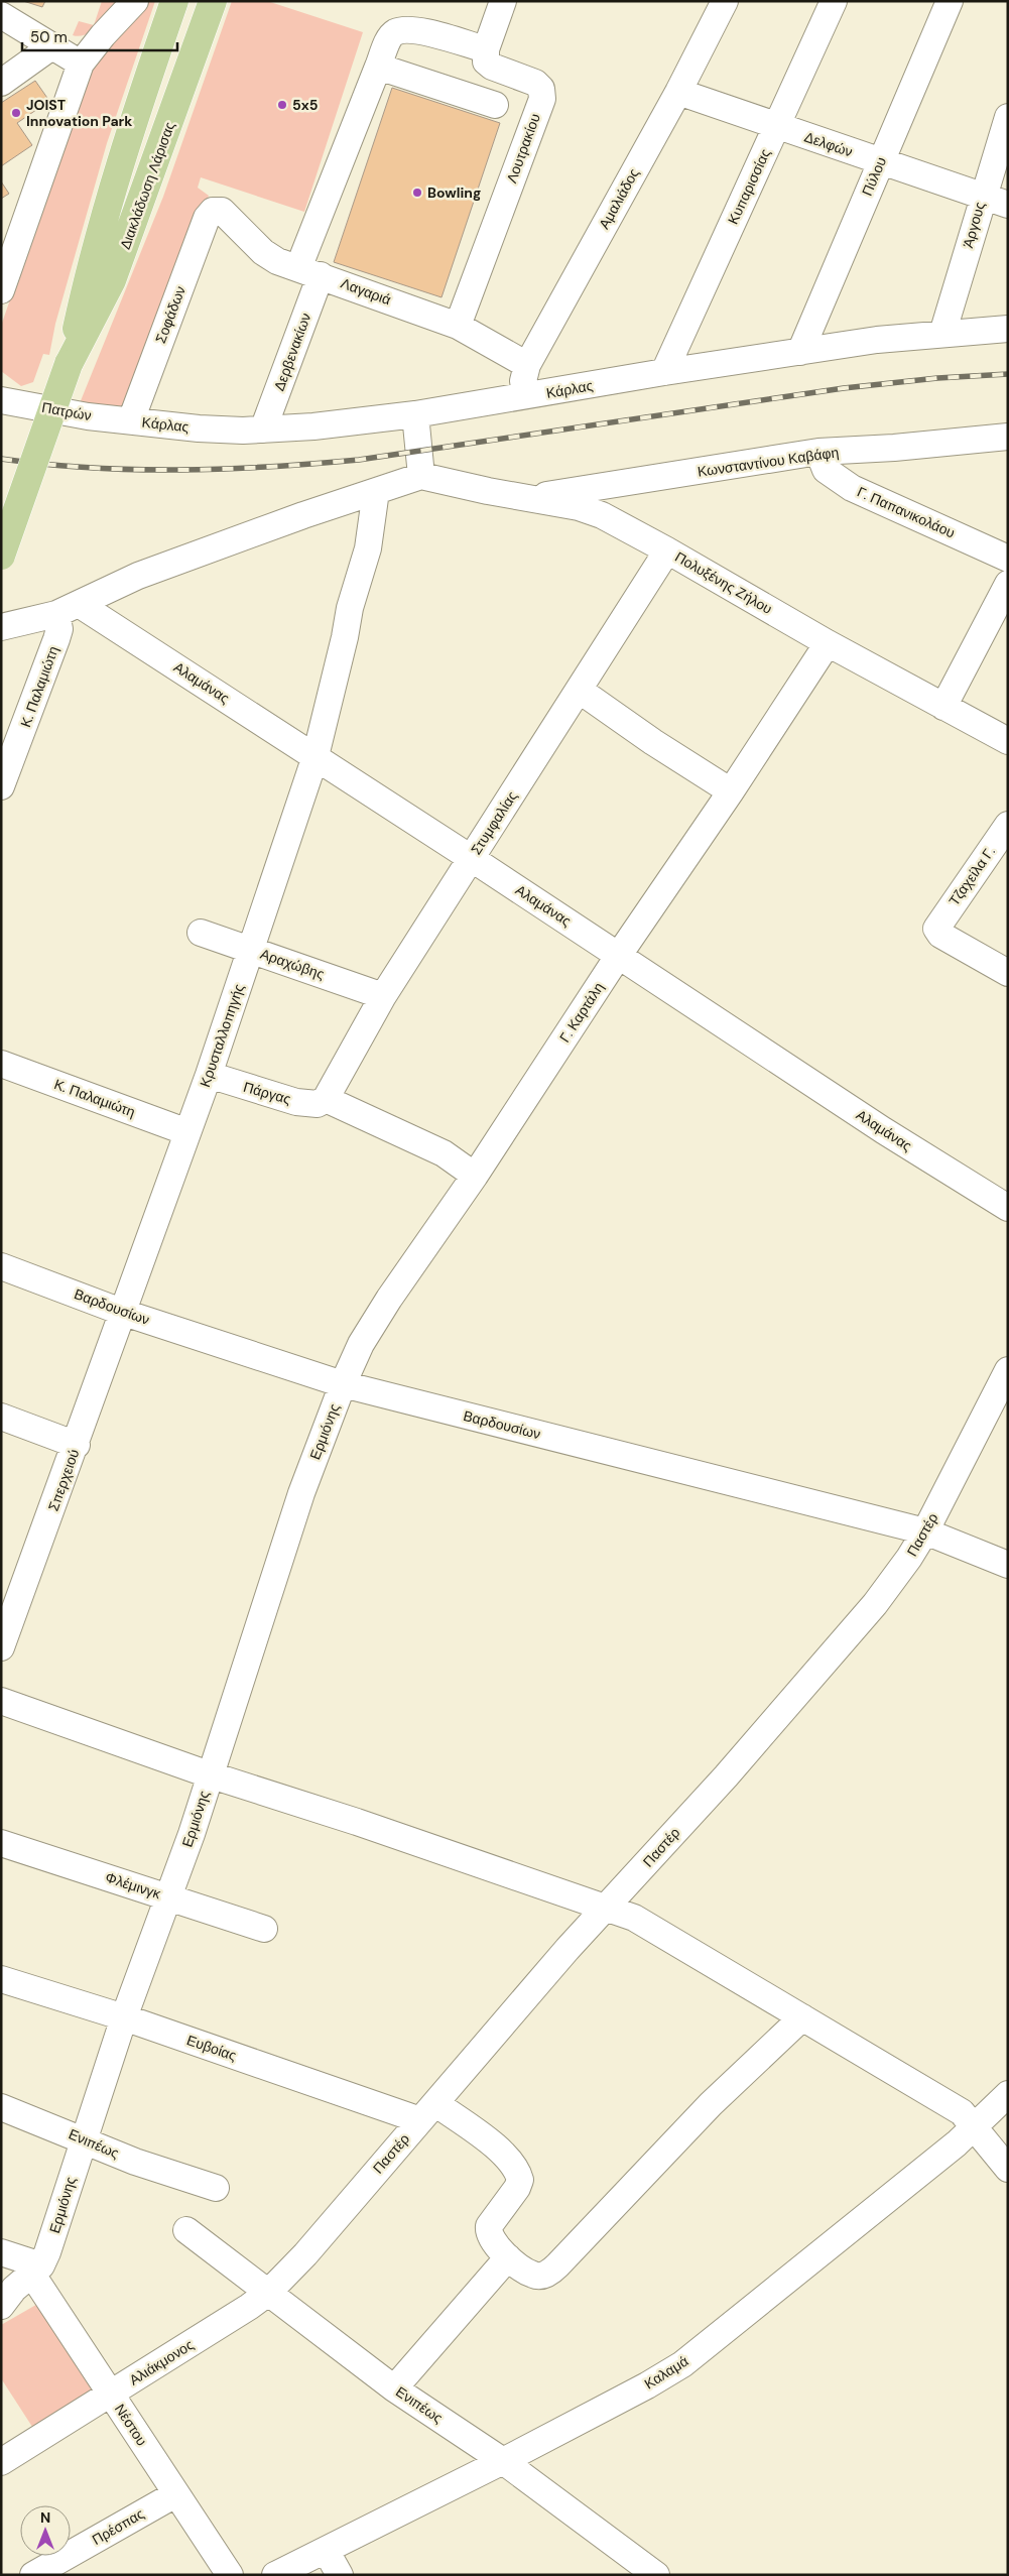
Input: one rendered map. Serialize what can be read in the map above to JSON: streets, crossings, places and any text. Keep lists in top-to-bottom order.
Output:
{
  "streets": {
    "main road": ["Διακλάδωση Λάρισας"],
    "street": [
      "Δελφών",
      "Λουτρακίου",
      "Πύλου",
      "Κυπαρισσίας",
      "Αμαλιάδος",
      "Άργους",
      "Λαγαριά",
      "Σοφάδων",
      "Δερβενακίων",
      "Κάρλας",
      "Πατρών",
      "Κωνσταντίνου Καβάφη",
      "Γ. Παπανικολάου",
      "Πολυξένης Ζήλου",
      "Αλαμάνας",
      "Κ. Παλαμιώτη",
      "Στυμφαλίας",
      "Τζαχείλα Γ.",
      "Αραχώβης",
      "Γ. Καρτάλη",
      "Κρυσταλλοπηγής",
      "Πάργας",
      "Βαρδουσίων",
      "Ερμιόνης",
      "Σπερχειού",
      "Παστέρ",
      "Φλέμινγκ",
      "Ευβοίας",
      "Ενιπέως",
      "Αλιάκμονος",
      "Καλαμά",
      "Νέστου",
      "Πρέσπας"
    ]
  },
  "crossings": [
    ["Δελφών", "Πύλου"],
    ["Δελφών", "Κυπαρισσίας"],
    ["Δελφών", "Αμαλιάδος"],
    ["Δελφών", "Άργους"],
    ["Λουτρακίου", "Λαγαριά"],
    ["Λουτρακίου", "Δερβενακίων"],
    ["Πύλου", "Κάρλας"],
    ["Κυπαρισσίας", "Κάρλας"],
    ["Αμαλιάδος", "Λαγαριά"],
    ["Αμαλιάδος", "Κάρλας"],
    ["Άργους", "Κάρλας"],
    ["Λαγαριά", "Σοφάδων"],
    ["Λαγαριά", "Δερβενακίων"],
    ["Σοφάδων", "Κάρλας"],
    ["Σοφάδων", "Πατρών"],
    ["Δερβενακίων", "Κάρλας"],
    ["Κάρλας", "Πατρών"],
    ["Κωνσταντίνου Καβάφη", "Γ. Παπανικολάου"],
    ["Κωνσταντίνου Καβάφη", "Πολυξένης Ζήλου"],
    ["Πολυξένης Ζήλου", "Στυμφαλίας"],
    ["Πολυξένης Ζήλου", "Γ. Καρτάλη"],
    ["Αλαμάνας", "Κ. Παλαμιώτη"],
    ["Αλαμάνας", "Στυμφαλίας"],
    ["Αλαμάνας", "Γ. Καρτάλη"],
    ["Αλαμάνας", "Κρυσταλλοπηγής"],
    ["Κ. Παλαμιώτη", "Κρυσταλλοπηγής"],
    ["Στυμφαλίας", "Αραχώβης"],
    ["Στυμφαλίας", "Πάργας"],
    ["Αραχώβης", "Κρυσταλλοπηγής"],
    ["Γ. Καρτάλη", "Βαρδουσίων"],
    ["Γ. Καρτάλη", "Ερμιόνης"],
    ["Κρυσταλλοπηγής", "Πάργας"],
    ["Κρυσταλλοπηγής", "Βαρδουσίων"],
    ["Κρυσταλλοπηγής", "Σπερχειού"],
    ["Βαρδουσίων", "Ερμιόνης"],
    ["Βαρδουσίων", "Σπερχειού"],
    ["Βαρδουσίων", "Παστέρ"],
    ["Ερμιόνης", "Φλέμινγκ"],
    ["Ερμιόνης", "Ευβοίας"],
    ["Ερμιόνης", "Ενιπέως"],
    ["Ερμιόνης", "Νέστου"],
    ["Παστέρ", "Ευβοίας"],
    ["Παστέρ", "Ενιπέως"],
    ["Παστέρ", "Αλιάκμονος"],
    ["Ενιπέως", "Αλιάκμονος"],
    ["Ενιπέως", "Καλαμά"],
    ["Αλιάκμονος", "Νέστου"],
    ["Νέστου", "Πρέσπας"]
  ],
  "places": ["5x5", "JOIST Innovation Park", "Bowling"],
  "scale_bar": "50 m",
  "north": "top"
}
